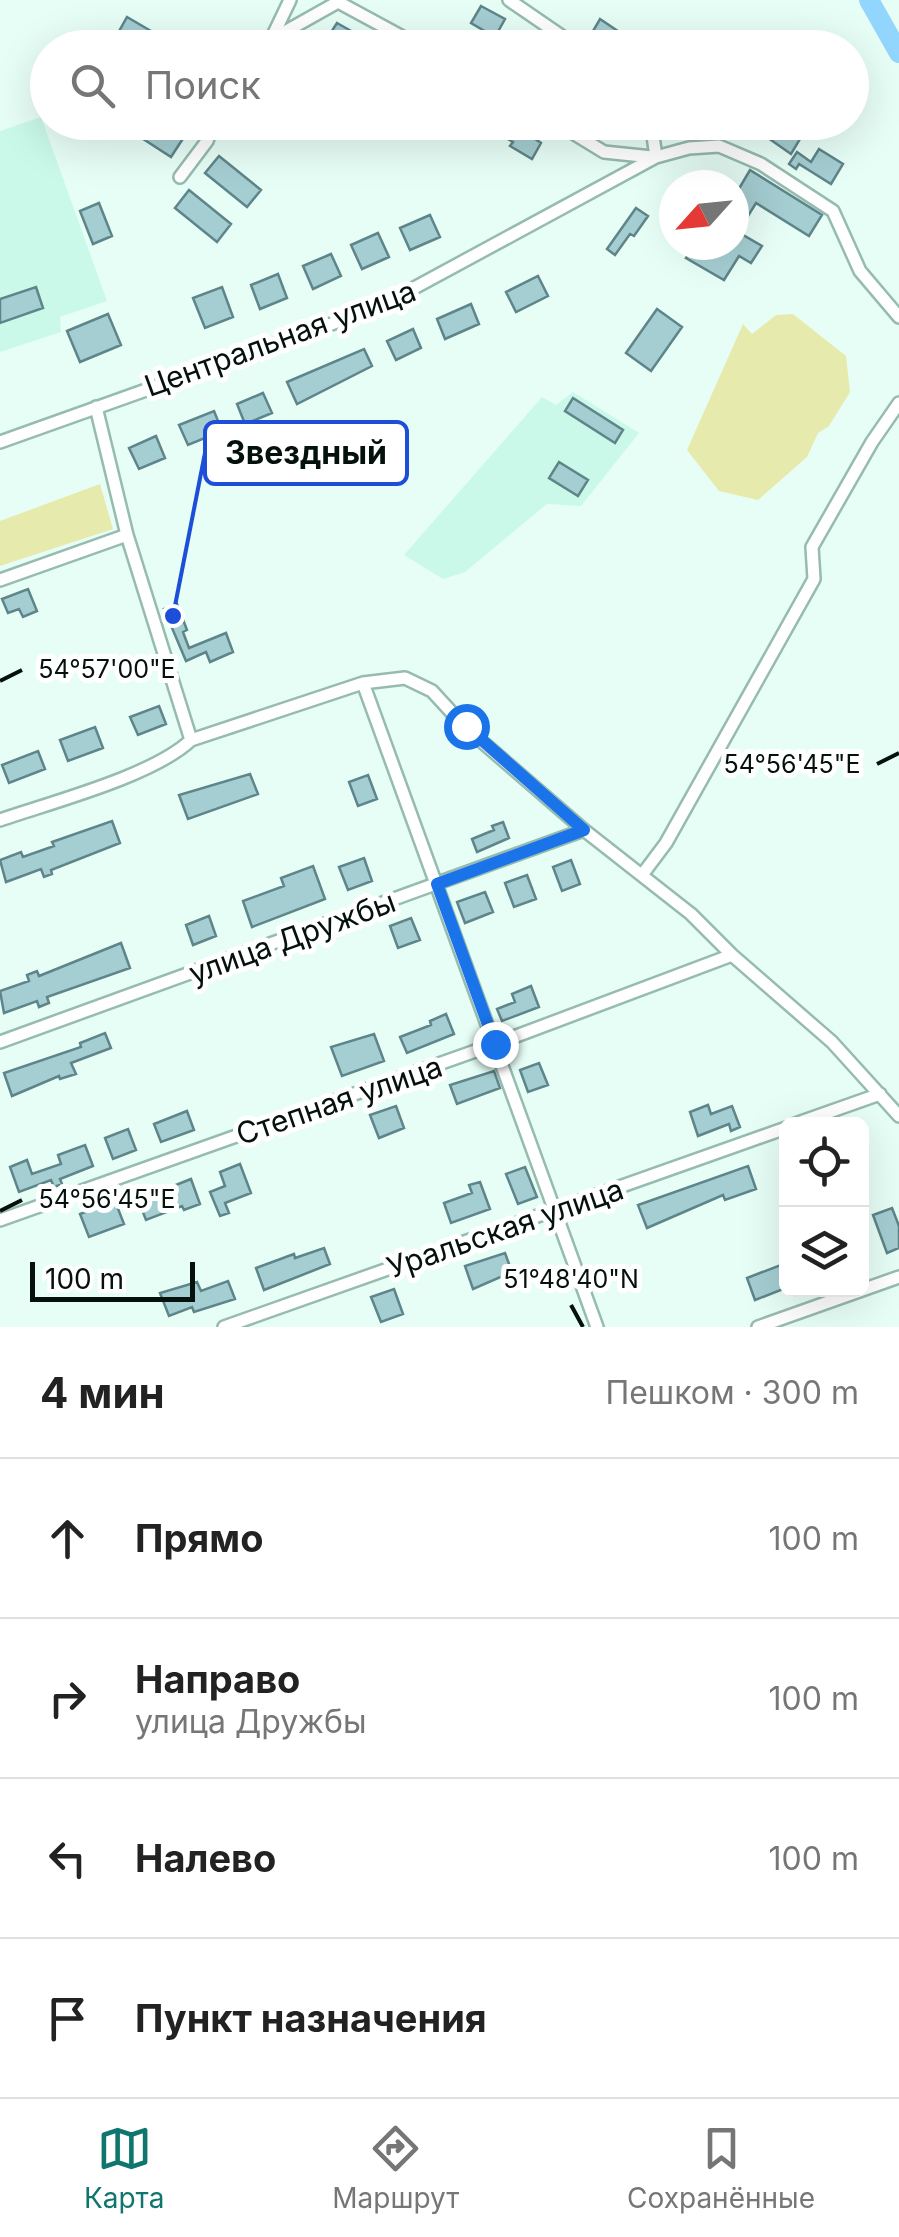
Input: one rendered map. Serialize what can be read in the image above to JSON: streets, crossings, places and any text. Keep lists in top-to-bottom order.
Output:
{
  "streets": {
    "street": [
      "Центральная улица",
      "улица Дружбы",
      "Степная улица",
      "Уральская улица"
    ]
  },
  "places": ["Звездный"],
  "scale_bar": "100 m",
  "north": "bottom left",
  "page": {
    "search": "Поиск",
    "scale": "100 m",
    "heading": ["4 мин", "Пешком · 300 m"],
    "list": [
      ["Прямо", "100 m"],
      ["Направо", "улица Дружбы", "100 m"],
      ["Налево", "100 m"],
      "Пункт назначения"
    ],
    "nav": ["Карта", "Маршрут", "Сохранённые"]
  },
  "coordinates": ["54°57'00\"E", "54°56'45\"E", "51°48'40\"N"]
}
